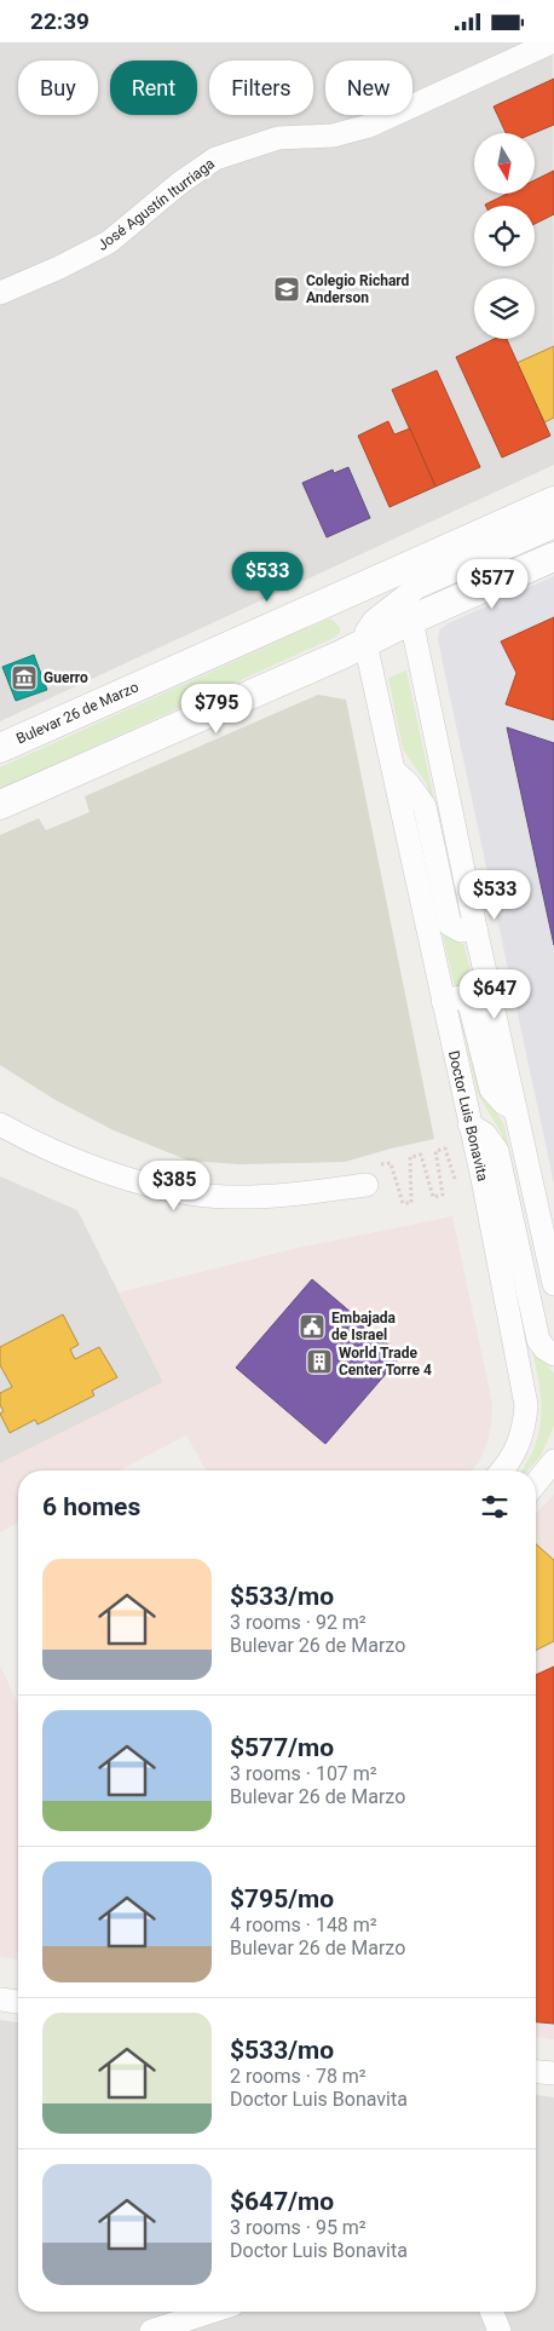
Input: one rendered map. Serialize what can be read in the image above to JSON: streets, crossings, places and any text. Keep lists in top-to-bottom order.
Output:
{
  "streets": {
    "street": ["José Agustín Iturriaga", "Bulevar 26 de Marzo", "Doctor Luis Bonavita"]
  },
  "crossings": [
    ["Bulevar 26 de Marzo", "Doctor Luis Bonavita"]
  ],
  "places": {
    "school or university": ["Colegio Richard Anderson"],
    "museum": ["Guerro"],
    "public building": ["Embajada de Israel"],
    "building": ["World Trade Center Torre 4"]
  },
  "north": "bottom",
  "page": {
    "status": "22:39",
    "chip": [
      "Buy",
      "Rent",
      "Filters",
      "New"
    ],
    "price": [
      "$533",
      "$577",
      "$795",
      "$533",
      "$647",
      "$385"
    ],
    "heading": "6 homes",
    "list": [
      {
        "name": "$533/mo",
        "note": "3 rooms · 92 m² · Bulevar 26 de Marzo"
      },
      {
        "name": "$577/mo",
        "note": "3 rooms · 107 m² · Bulevar 26 de Marzo"
      },
      {
        "name": "$795/mo",
        "note": "4 rooms · 148 m² · Bulevar 26 de Marzo"
      },
      {
        "name": "$533/mo",
        "note": "2 rooms · 78 m² · Doctor Luis Bonavita"
      },
      {
        "name": "$647/mo",
        "note": "3 rooms · 95 m² · Doctor Luis Bonavita"
      }
    ]
  }
}
